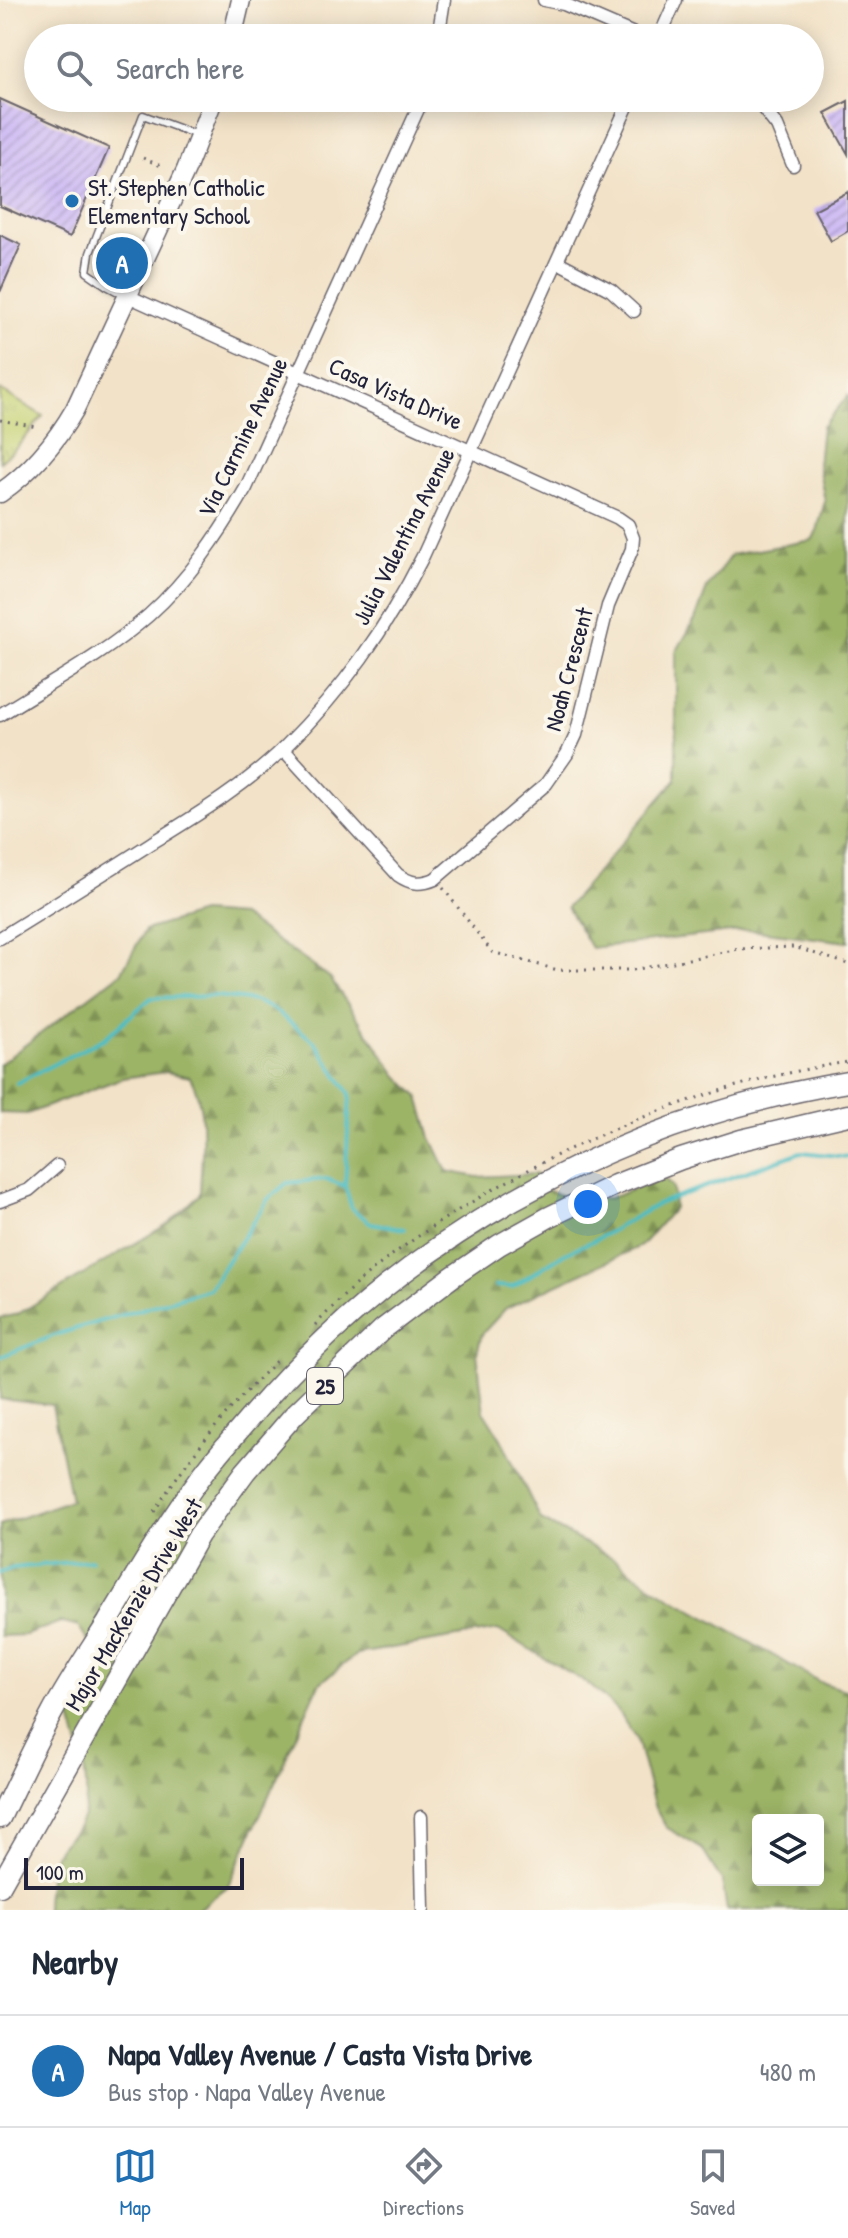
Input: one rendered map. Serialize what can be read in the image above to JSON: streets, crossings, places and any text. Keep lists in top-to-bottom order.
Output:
{
  "streets": {
    "main road": ["25", "Major MacKenzie Drive West"],
    "street": [
      "Casa Vista Drive",
      "Via Carmine Avenue",
      "Julia Valentina Avenue",
      "Noah Crescent"
    ]
  },
  "crossings": [
    ["Casa Vista Drive", "Via Carmine Avenue"],
    ["Casa Vista Drive", "Julia Valentina Avenue"],
    ["Casa Vista Drive", "Noah Crescent"],
    ["Julia Valentina Avenue", "Noah Crescent"]
  ],
  "places": ["St. Stephen Catholic Elementary School"],
  "scale_bar": "100 m",
  "page": {
    "search": "Search here",
    "pins": "A",
    "scale": "100 m",
    "heading": "Nearby",
    "list": [
      {
        "mark": "A",
        "name": "Napa Valley Avenue / Casta Vista Drive",
        "note": "Bus stop · Napa Valley Avenue",
        "value": "480 m"
      }
    ],
    "nav": ["Map", "Directions", "Saved"]
  }
}
